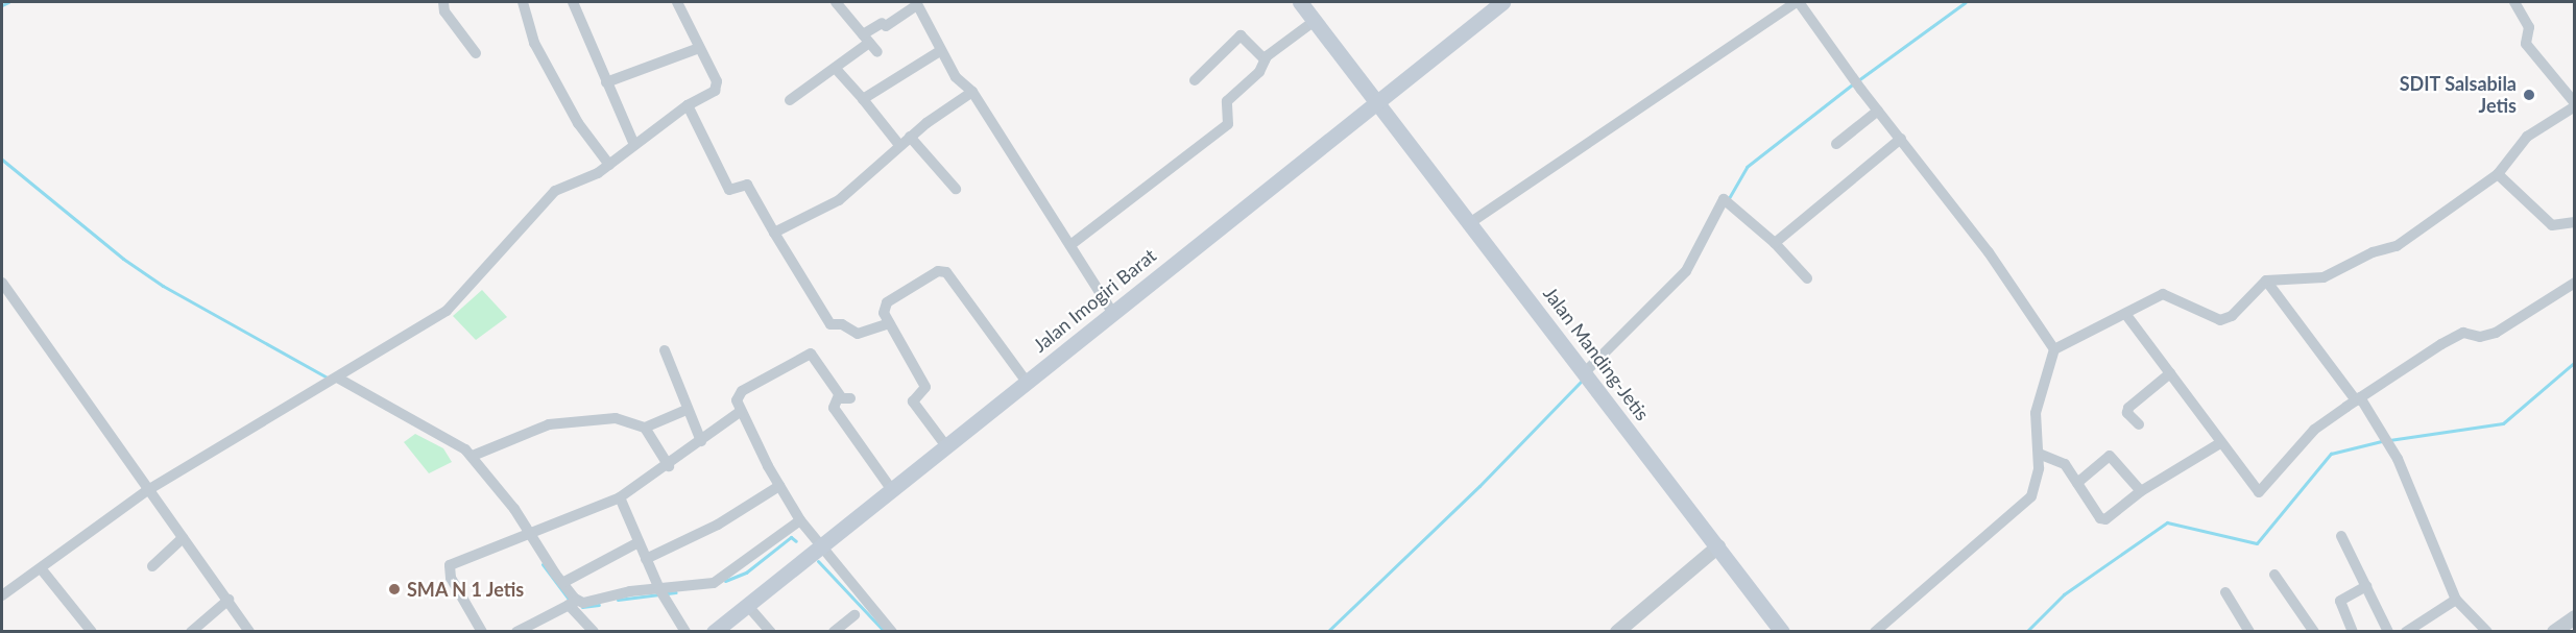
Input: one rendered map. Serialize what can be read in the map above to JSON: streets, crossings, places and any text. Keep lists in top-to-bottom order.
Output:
{
  "streets": {
    "main road": ["Jalan Imogiri Barat", "Jalan Manding-Jetis"]
  },
  "crossings": [
    ["Jalan Imogiri Barat", "Jalan Manding-Jetis"]
  ],
  "places": ["SDIT Salsabila Jetis", "SMA N 1 Jetis"]
}
